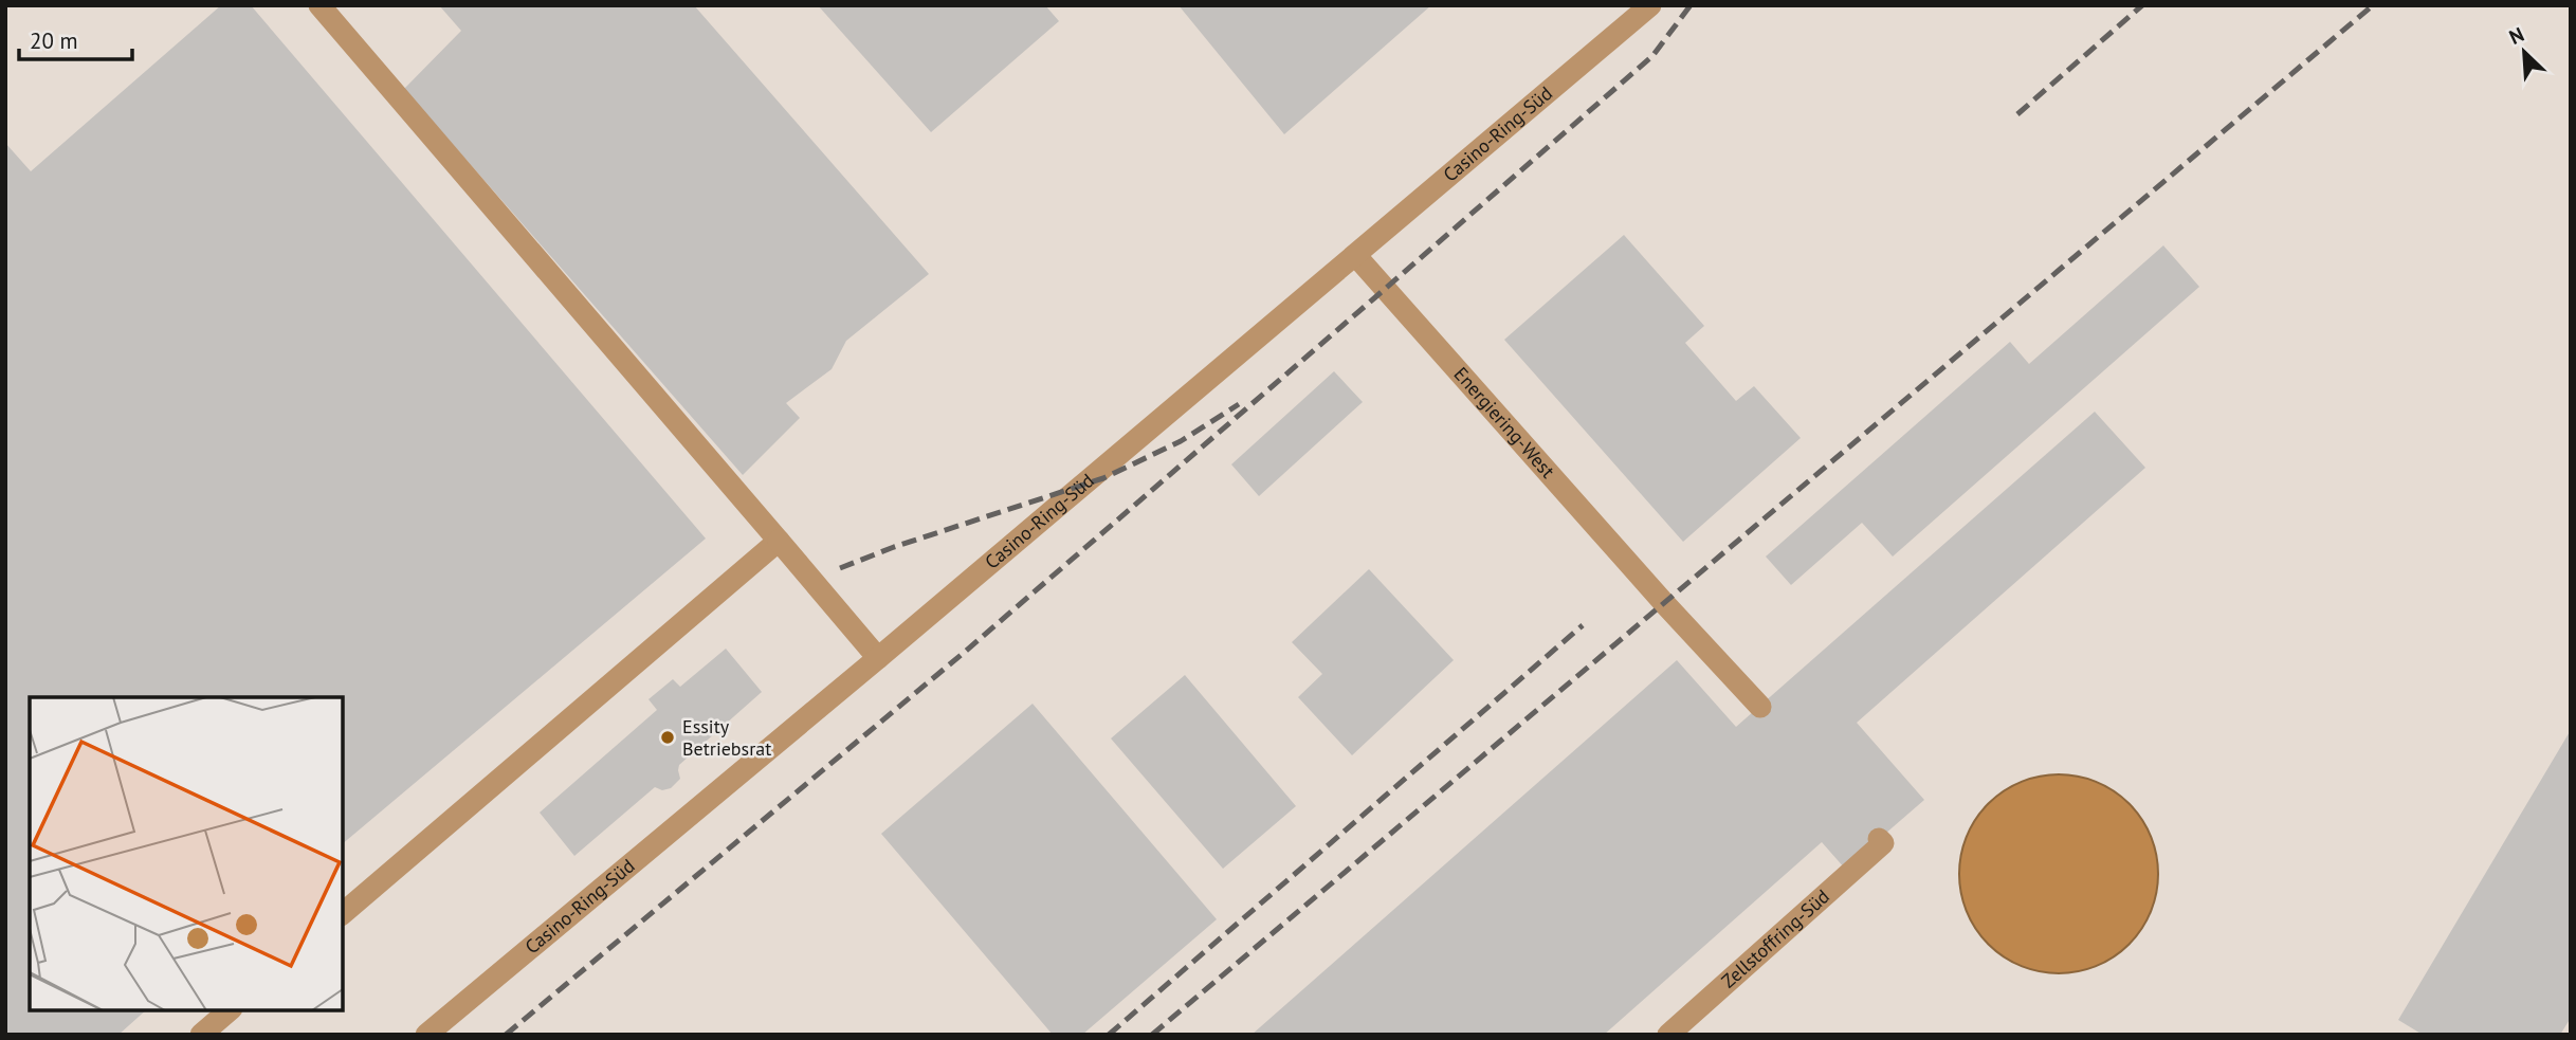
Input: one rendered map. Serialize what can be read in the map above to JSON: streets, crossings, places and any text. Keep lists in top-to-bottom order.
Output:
{
  "streets": {
    "lane": ["Casino-Ring-Süd", "Energiering-West", "Zellstoffring-Süd"]
  },
  "crossings": [
    ["Casino-Ring-Süd", "Energiering-West"]
  ],
  "places": ["Essity Betriebsrat"],
  "scale_bar": "20 m",
  "north": "top left"
}
